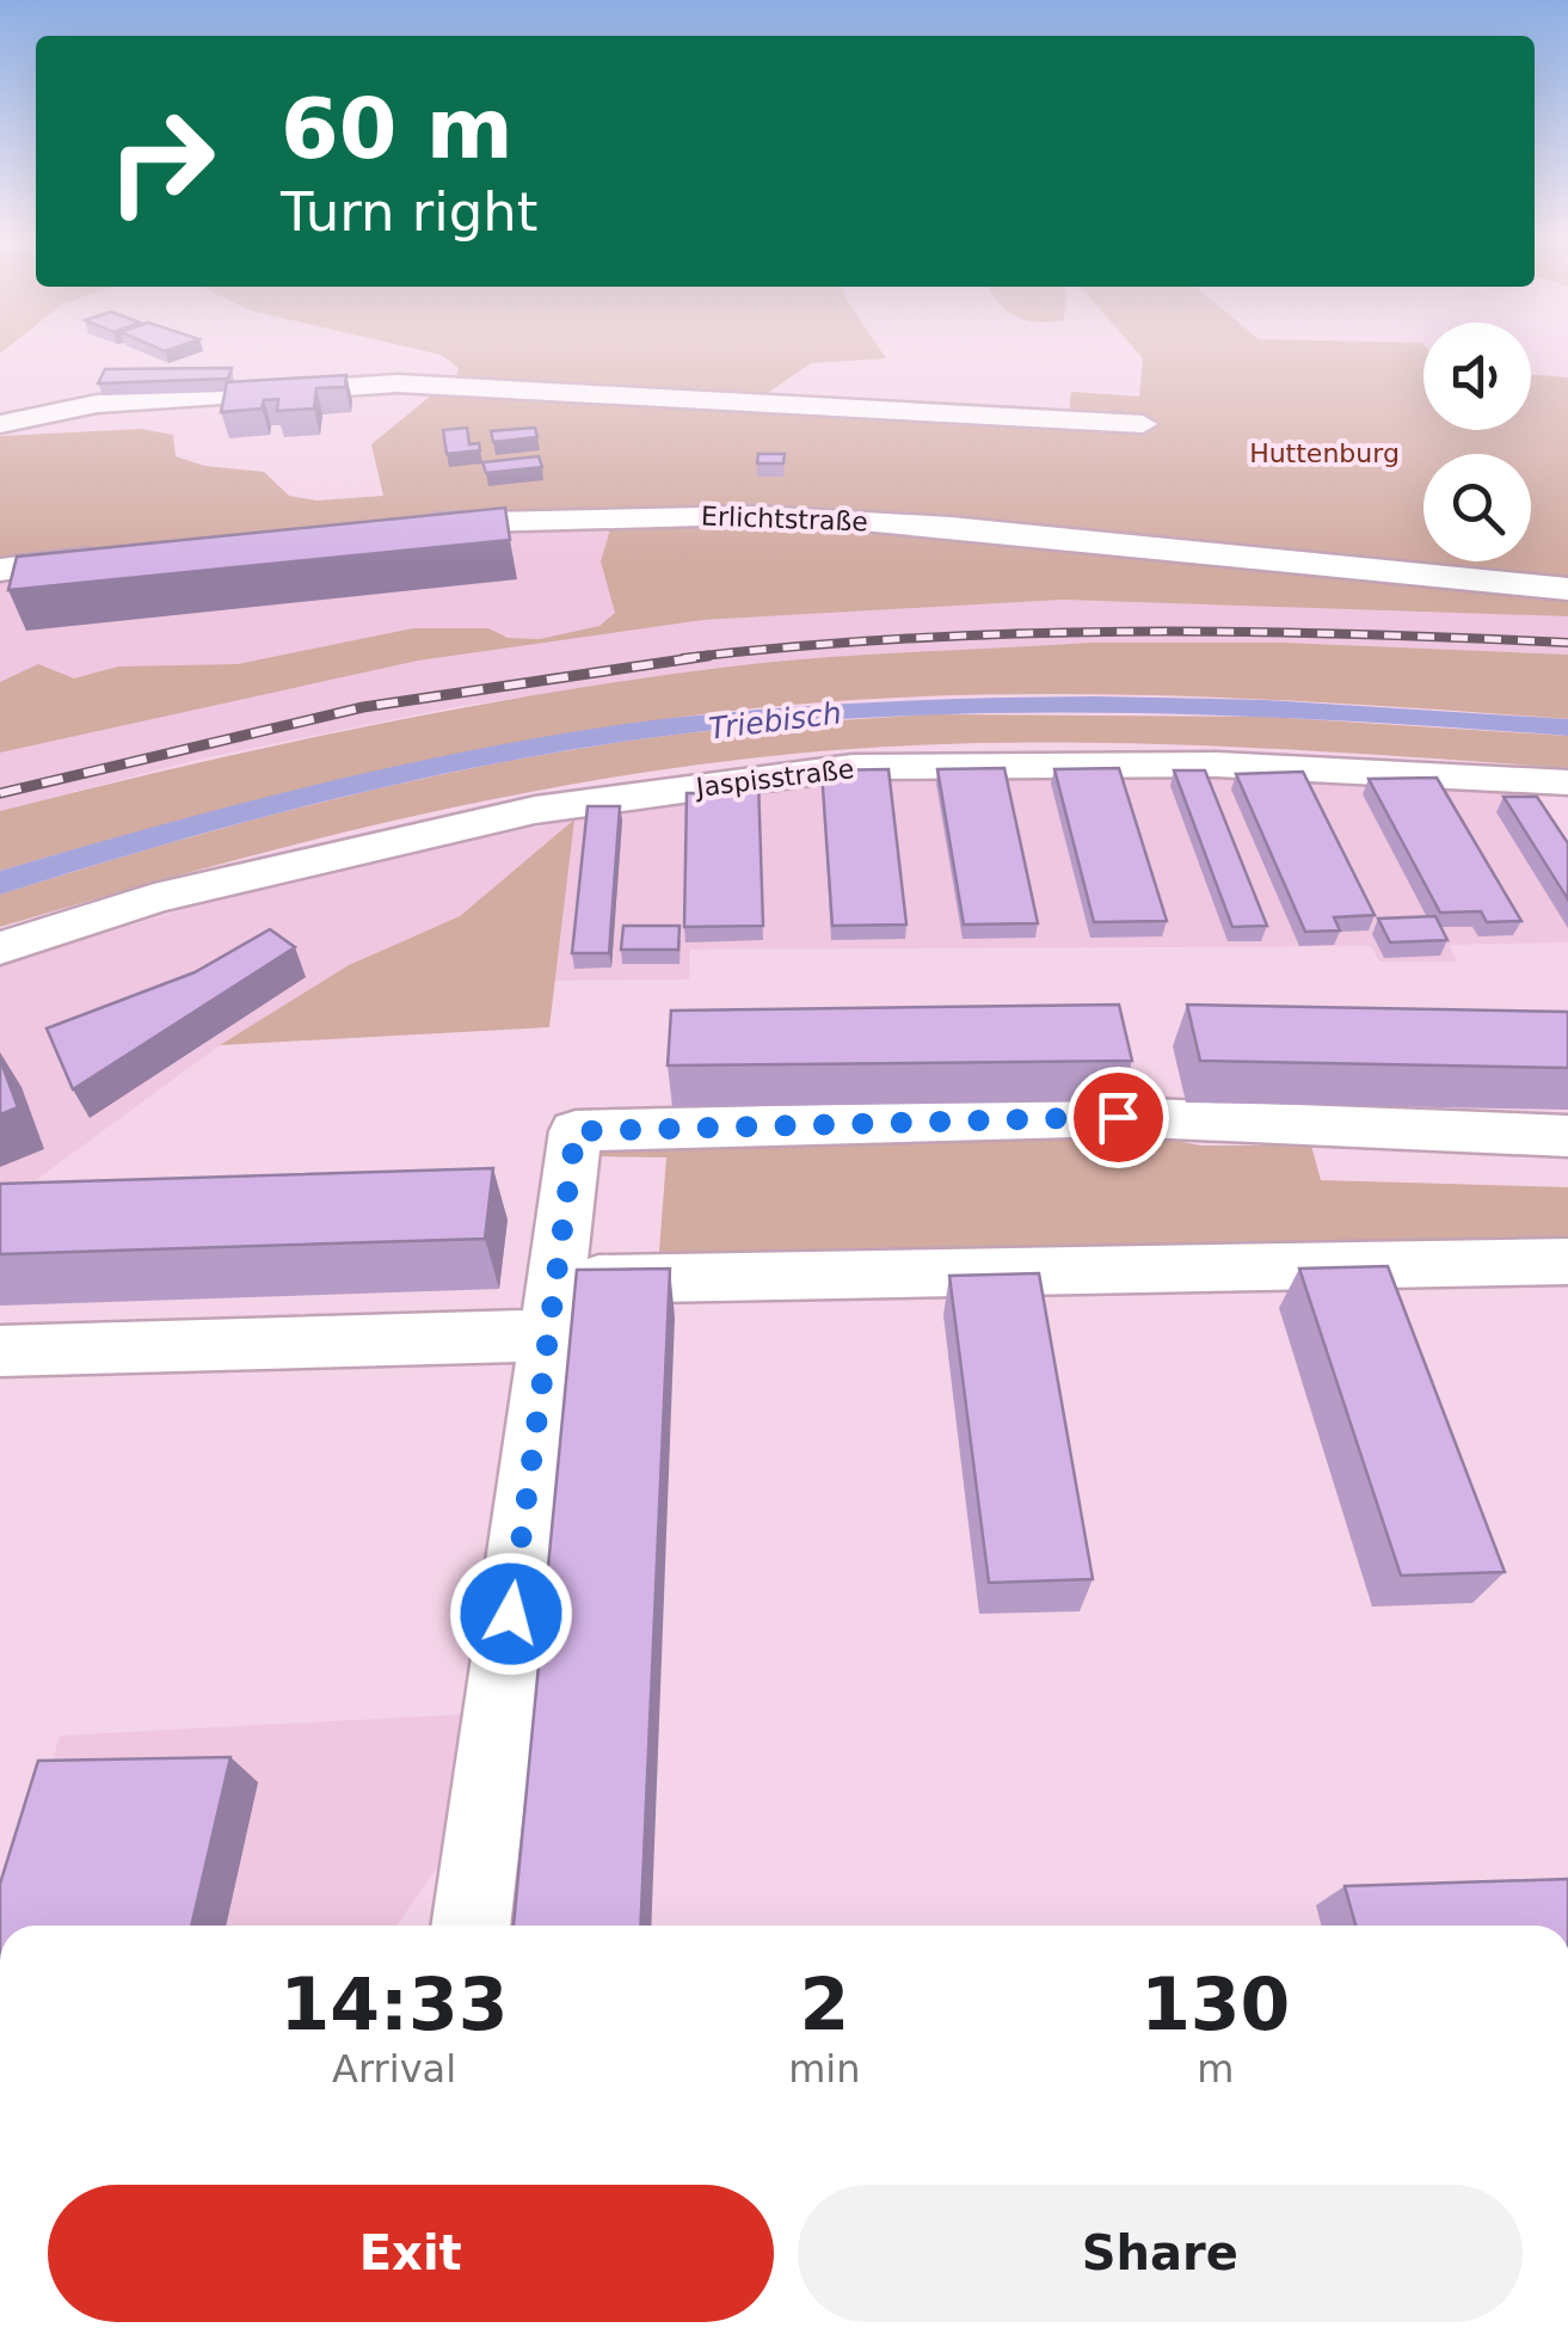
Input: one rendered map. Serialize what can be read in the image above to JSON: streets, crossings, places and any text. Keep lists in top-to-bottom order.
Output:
{
  "streets": {
    "street": ["Erlichtstraße", "Jaspisstraße"]
  },
  "water": ["Triebisch"],
  "parks": ["Huttenburg"],
  "page": {
    "turn": ["60 m", "Turn right"],
    "eta": [
      "14:33",
      "Arrival",
      "2",
      "min",
      "130",
      "m"
    ],
    "buttons": ["Exit", "Share"]
  }
}
